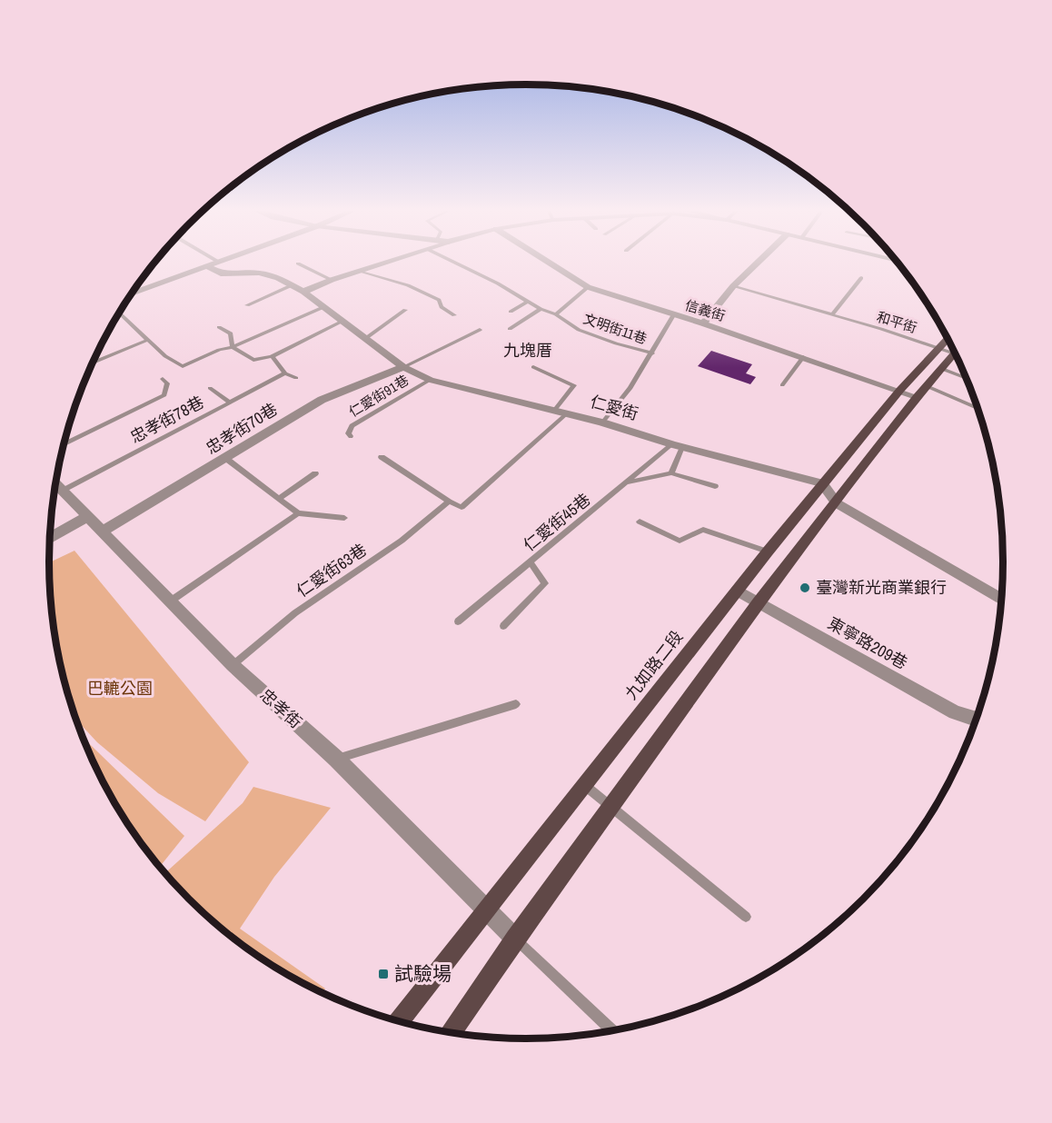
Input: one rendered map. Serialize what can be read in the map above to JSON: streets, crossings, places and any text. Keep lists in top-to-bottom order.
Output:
{
  "streets": {
    "main road": ["九如路二段"],
    "street": [
      "信義街",
      "仁愛街",
      "忠孝街70巷",
      "東寧路209巷",
      "忠孝街"
    ],
    "lane": [
      "和平街",
      "文明街11巷",
      "仁愛街91巷",
      "忠孝街78巷",
      "仁愛街45巷",
      "仁愛街63巷"
    ]
  },
  "crossings": [
    ["信義街", "九如路二段"],
    ["和平街", "九如路二段"],
    ["仁愛街91巷", "仁愛街"],
    ["仁愛街", "忠孝街70巷"],
    ["仁愛街", "仁愛街45巷"],
    ["仁愛街", "九如路二段"],
    ["忠孝街78巷", "忠孝街"],
    ["忠孝街70巷", "忠孝街"],
    ["仁愛街63巷", "忠孝街"],
    ["東寧路209巷", "九如路二段"],
    ["九如路二段", "忠孝街"]
  ],
  "districts": ["九塊厝"],
  "parks": ["巴轆公園"],
  "places": {
    "other": ["臺灣新光商業銀行"],
    "transit": ["試驗場"]
  }
}
